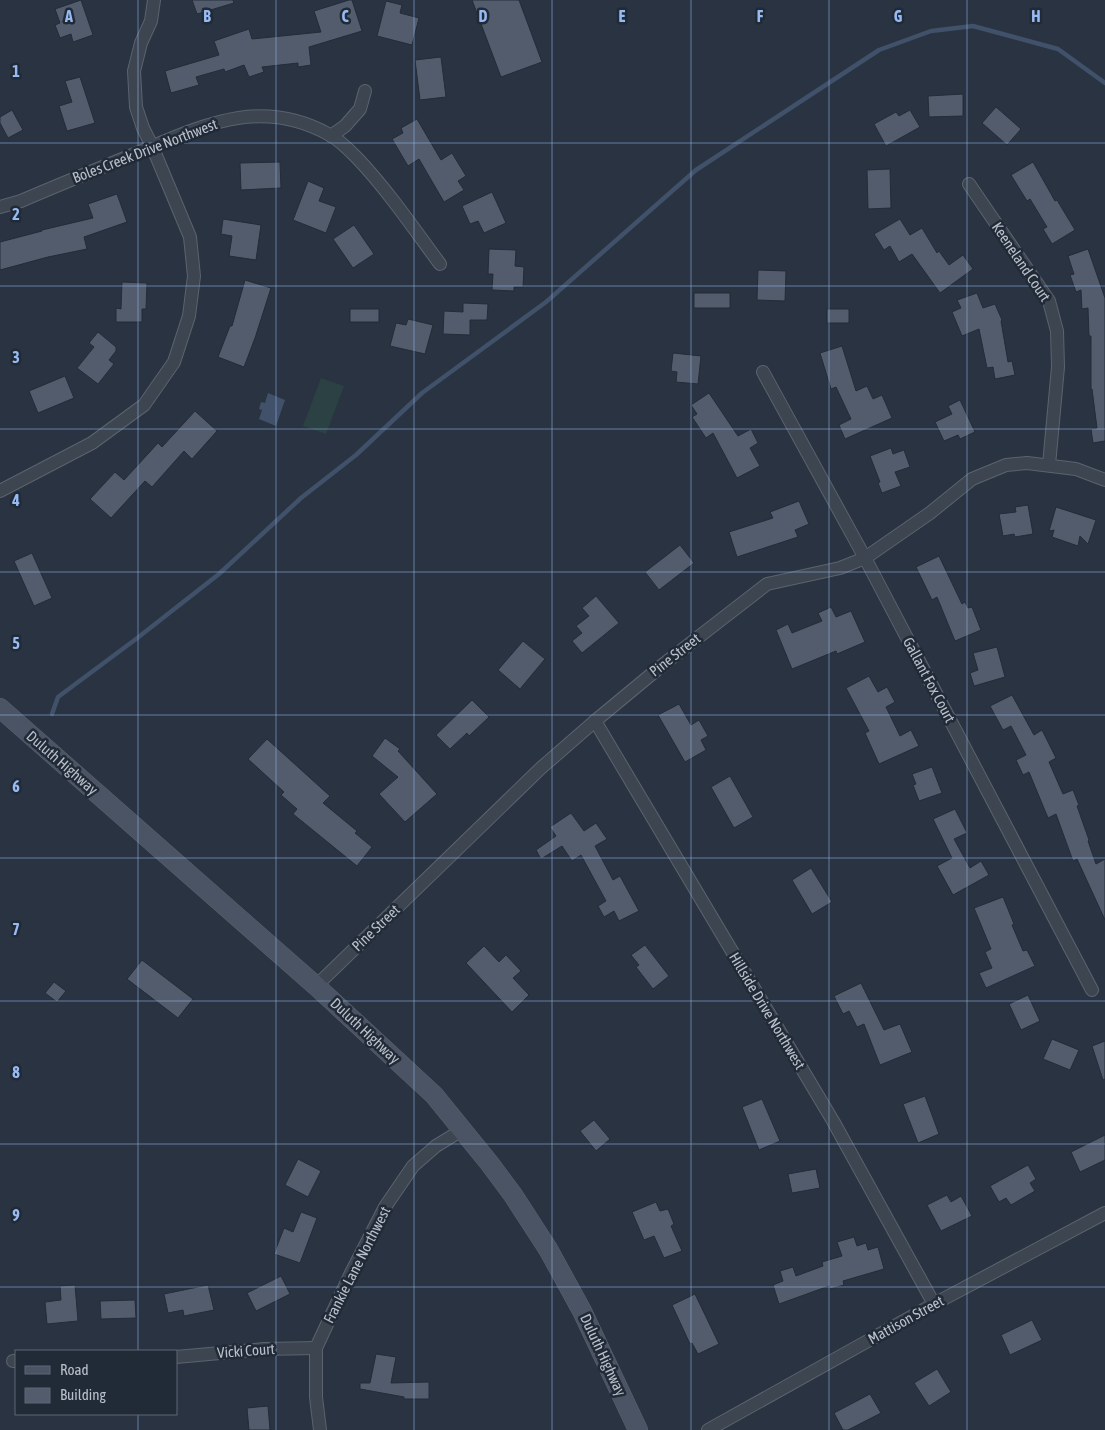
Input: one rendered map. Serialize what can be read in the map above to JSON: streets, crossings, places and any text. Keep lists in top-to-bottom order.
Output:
{
  "streets": {
    "main road": ["Duluth Highway"],
    "street": [
      "Boles Creek Drive Northwest",
      "Keeneland Court",
      "Pine Street",
      "Gallant Fox Court",
      "Hillside Drive Northwest",
      "Frankie Lane Northwest",
      "Mattison Street",
      "Vicki Court"
    ]
  },
  "crossings": [
    ["Keeneland Court", "Pine Street"],
    ["Pine Street", "Gallant Fox Court"],
    ["Pine Street", "Duluth Highway"],
    ["Pine Street", "Hillside Drive Northwest"],
    ["Duluth Highway", "Frankie Lane Northwest"],
    ["Hillside Drive Northwest", "Mattison Street"],
    ["Frankie Lane Northwest", "Vicki Court"]
  ],
  "legend": ["Road", "Building"],
  "grid": {
    "columns": [
      "A",
      "B",
      "C",
      "D",
      "E",
      "F",
      "G",
      "H"
    ],
    "rows": [
      "1",
      "2",
      "3",
      "4",
      "5",
      "6",
      "7",
      "8",
      "9"
    ]
  }
}
